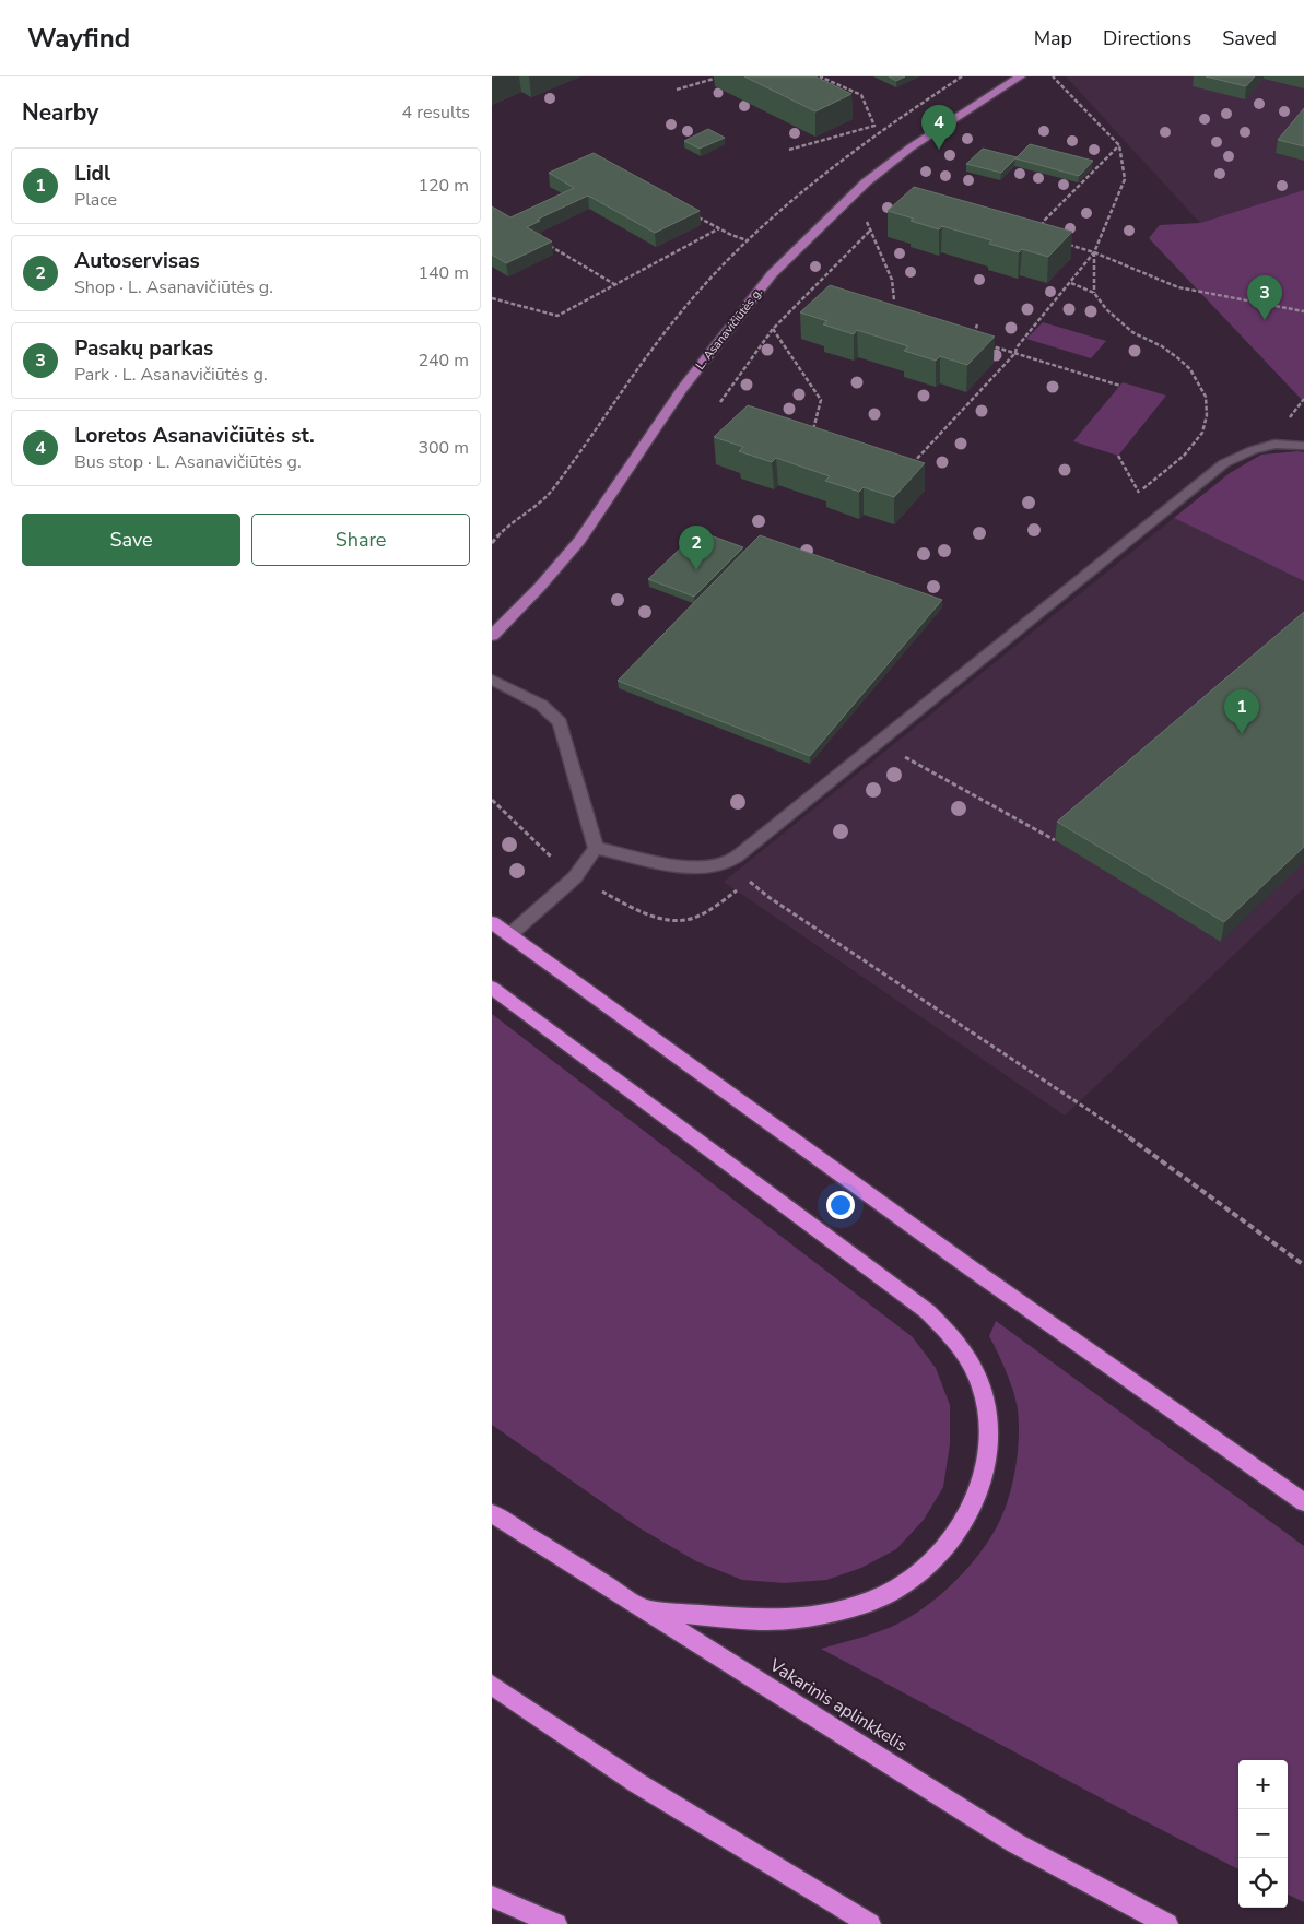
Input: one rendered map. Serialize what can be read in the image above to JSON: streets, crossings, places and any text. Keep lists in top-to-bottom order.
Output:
{
  "streets": {
    "highway": ["Vakarinis aplinkkelis"],
    "main road": ["L. Asanavičiūtės g."]
  },
  "page": {
    "header": "Wayfind",
    "nav": ["Map", "Directions", "Saved"],
    "heading": ["Nearby", "4 results"],
    "pins": [
      "4",
      "3",
      "2",
      "1"
    ],
    "list": [
      {
        "mark": "1",
        "name": "Lidl",
        "note": "Place",
        "value": "120 m"
      },
      {
        "mark": "2",
        "name": "Autoservisas",
        "note": "Shop · L. Asanavičiūtės g.",
        "value": "140 m"
      },
      {
        "mark": "3",
        "name": "Pasakų parkas",
        "note": "Park · L. Asanavičiūtės g.",
        "value": "240 m"
      },
      {
        "mark": "4",
        "name": "Loretos Asanavičiūtės st.",
        "note": "Bus stop · L. Asanavičiūtės g.",
        "value": "300 m"
      }
    ],
    "buttons": ["Save", "Share"],
    "map_buttons": ["+", "−"]
  }
}
